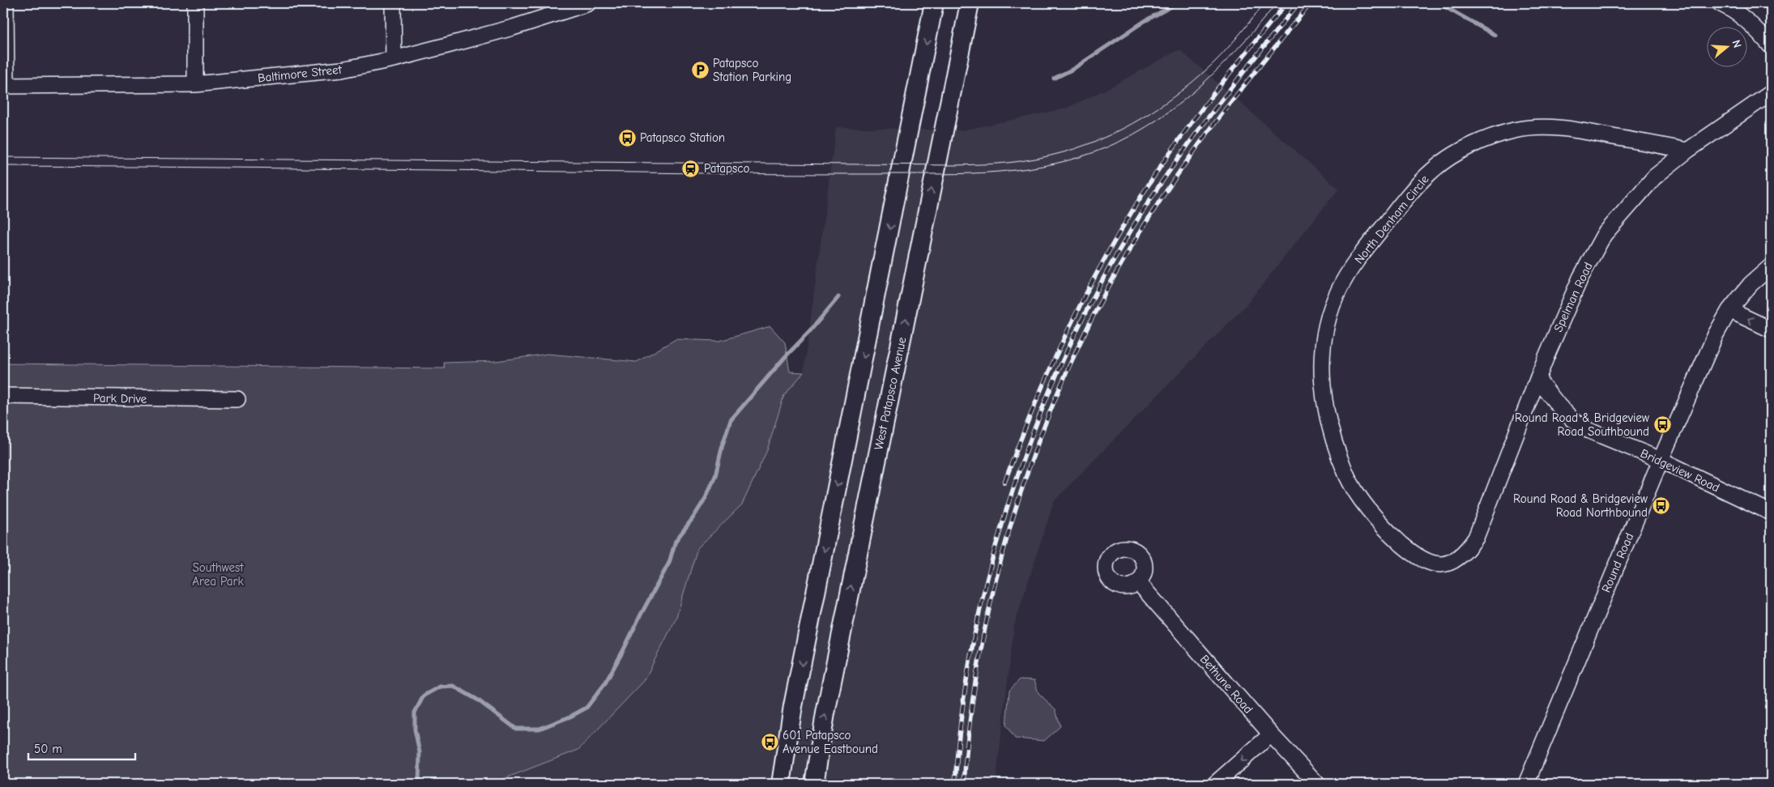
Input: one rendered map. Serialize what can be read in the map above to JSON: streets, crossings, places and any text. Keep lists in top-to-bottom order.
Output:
{
  "streets": {
    "main road": ["West Patapsco Avenue"],
    "street": [
      "Baltimore Street",
      "North Denham Circle",
      "Spelman Road",
      "Park Drive",
      "Bridgeview Road",
      "Round Road",
      "Bethune Road"
    ]
  },
  "crossings": [
    ["North Denham Circle", "Spelman Road"],
    ["Spelman Road", "Bridgeview Road"],
    ["Bridgeview Road", "Round Road"]
  ],
  "parks": ["Southwest Area Park"],
  "places": {
    "parking": ["Patapsco Station Parking"],
    "bus stop": [
      "Patapsco Station",
      "Round Road & Bridgeview Road Southbound",
      "Round Road & Bridgeview Road Northbound",
      "601 Patapsco Avenue Eastbound"
    ],
    "station": ["Patapsco"]
  },
  "scale_bar": "50 m",
  "north": "right"
}
